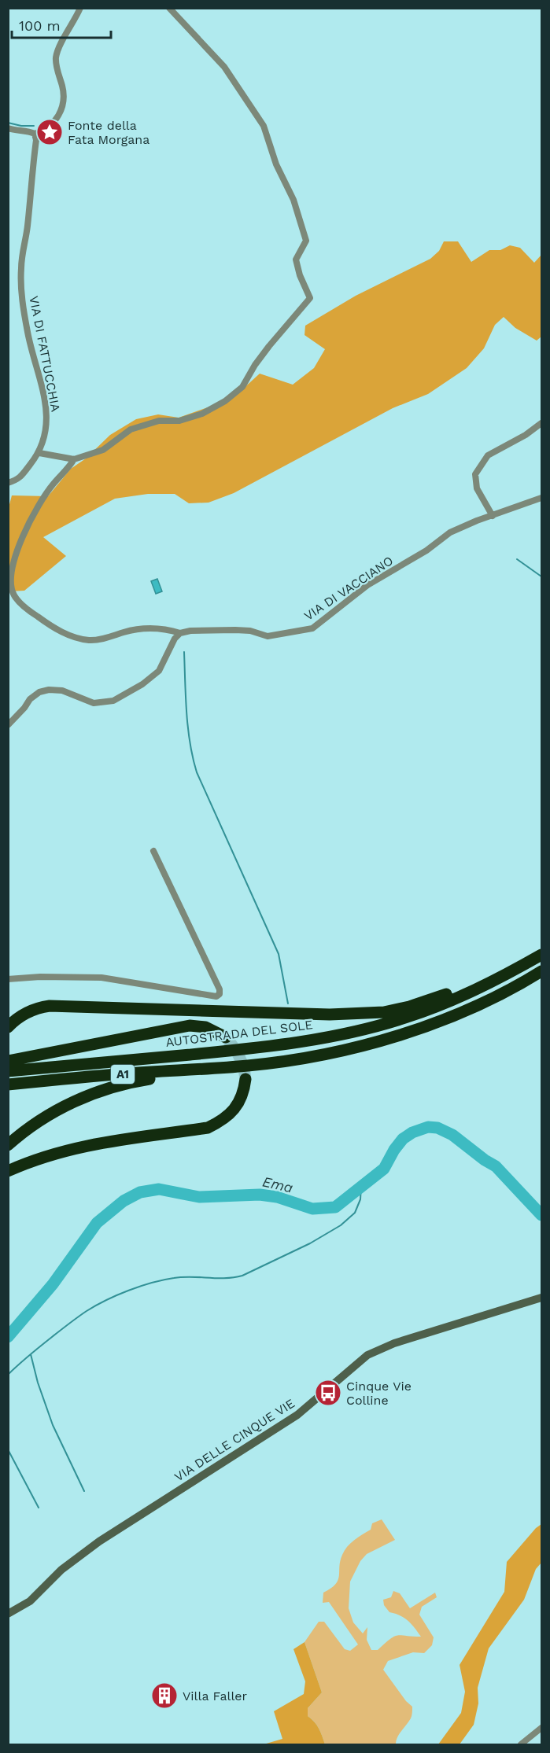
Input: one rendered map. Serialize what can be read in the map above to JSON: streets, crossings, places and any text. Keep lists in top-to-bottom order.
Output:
{
  "streets": {
    "highway": ["AUTOSTRADA DEL SOLE", "A1"],
    "street": ["VIA DI FATTUCCHIA", "VIA DI VACCIANO", "VIA DELLE CINQUE VIE"]
  },
  "water": ["Ema"],
  "places": {
    "place": ["Fonte della Fata Morgana"],
    "bus stop": ["Cinque Vie Colline"],
    "building": ["Villa Faller"]
  },
  "scale_bar": "100 m"
}
